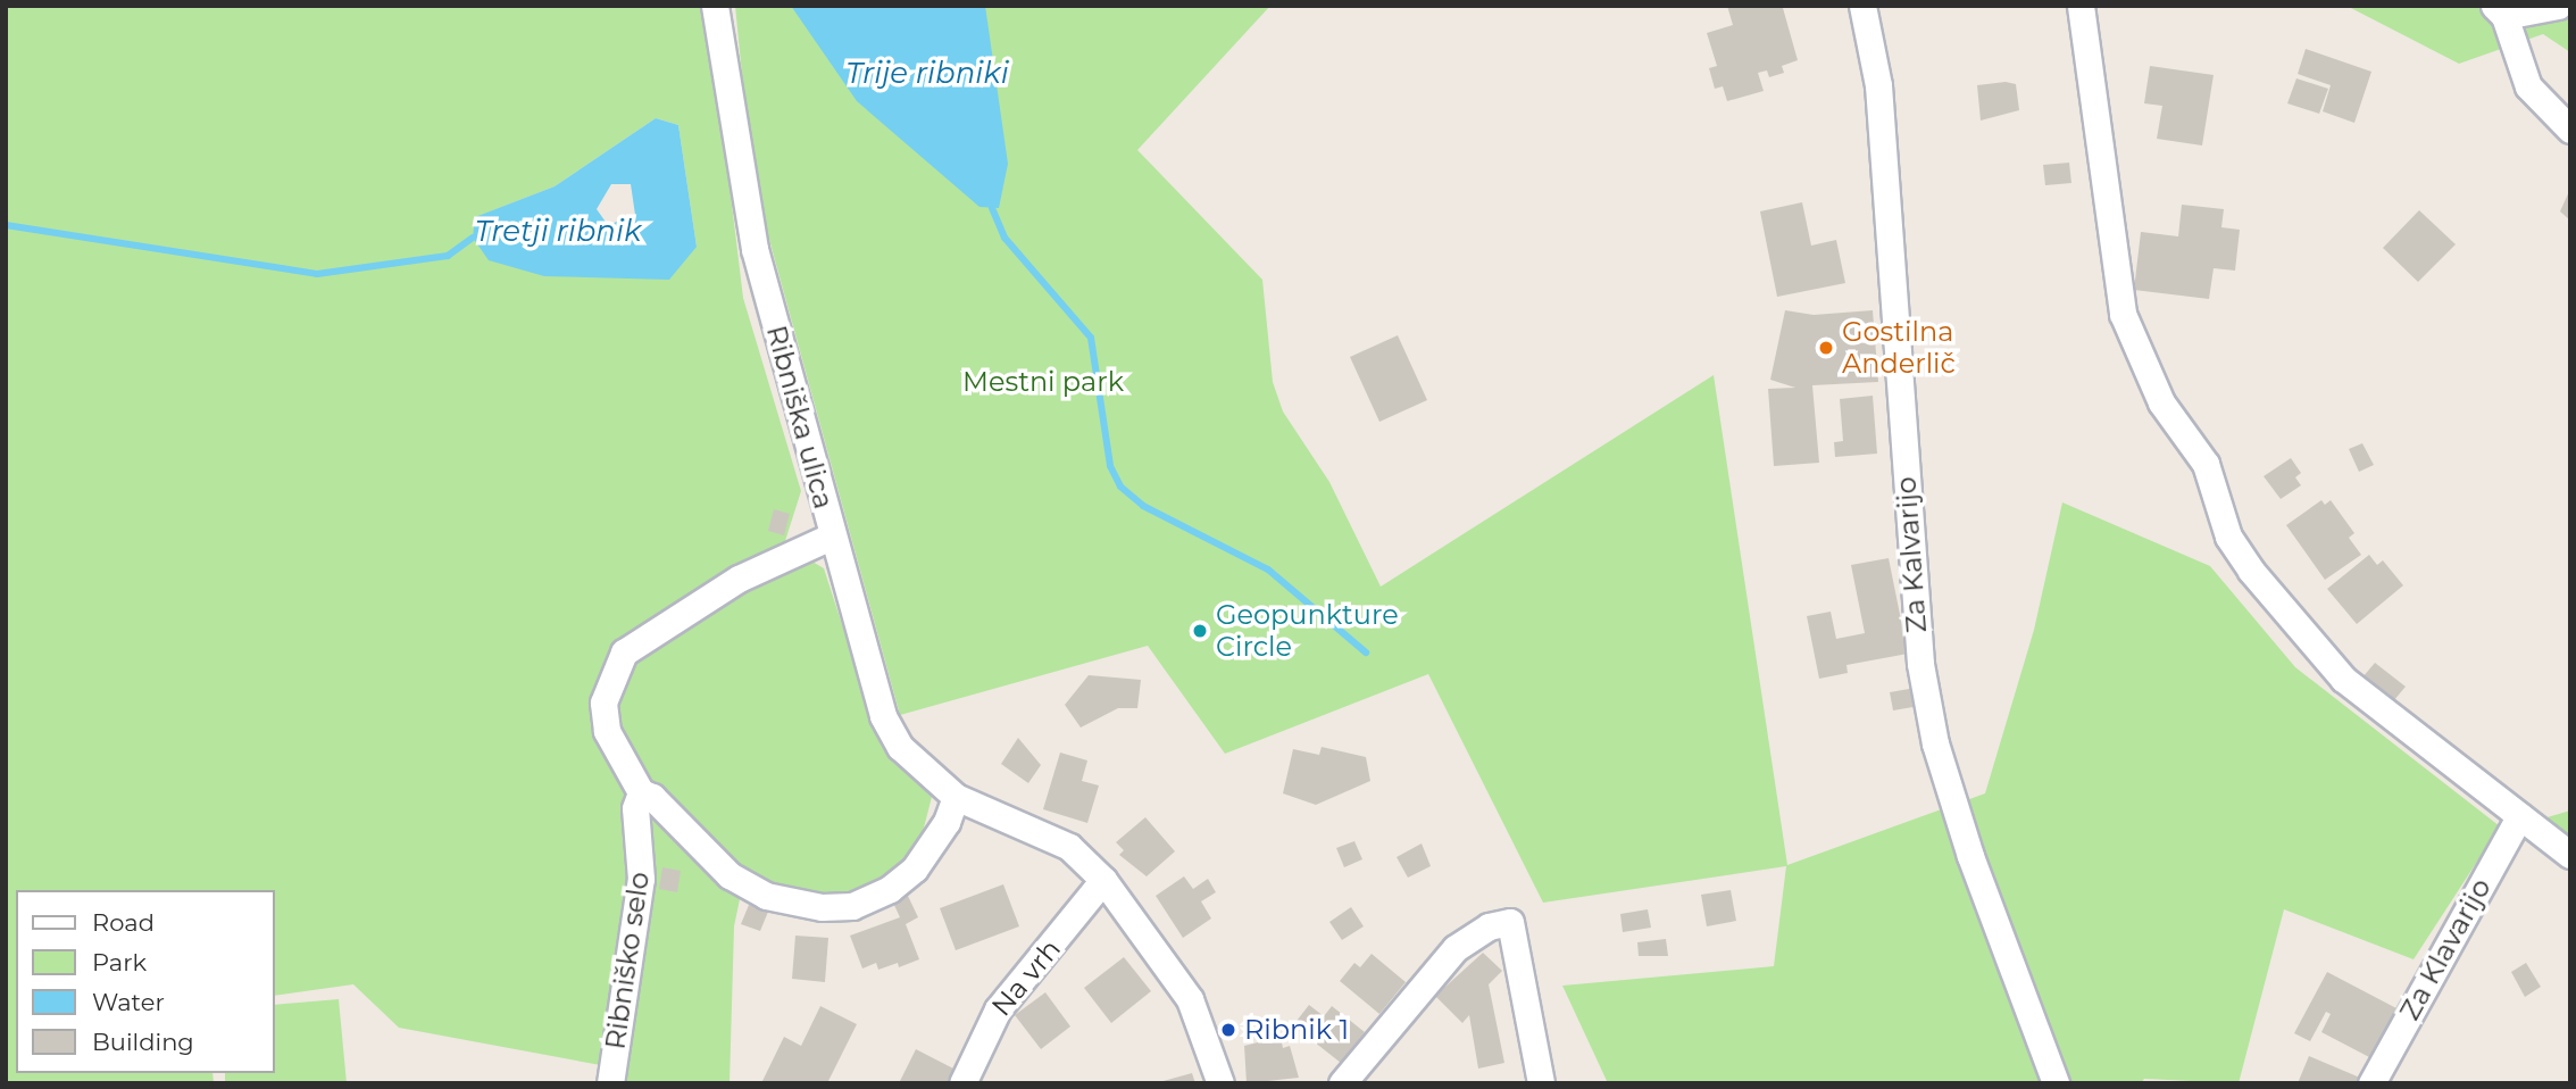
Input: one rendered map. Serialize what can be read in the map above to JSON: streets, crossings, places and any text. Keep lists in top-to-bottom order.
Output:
{
  "streets": {
    "street": [
      "Ribniška ulica",
      "Za Kalvarijo",
      "Za Klavarijo",
      "Ribniško selo",
      "Na vrh"
    ]
  },
  "crossings": [
    ["Ribniška ulica", "Na vrh"]
  ],
  "water": ["Trije ribniki", "Tretji ribnik"],
  "parks": ["Mestni park"],
  "places": ["Gostilna Anderlič", "Geopunkture Circle", "Ribnik 1"],
  "legend": [
    "Road",
    "Park",
    "Water",
    "Building"
  ]
}
